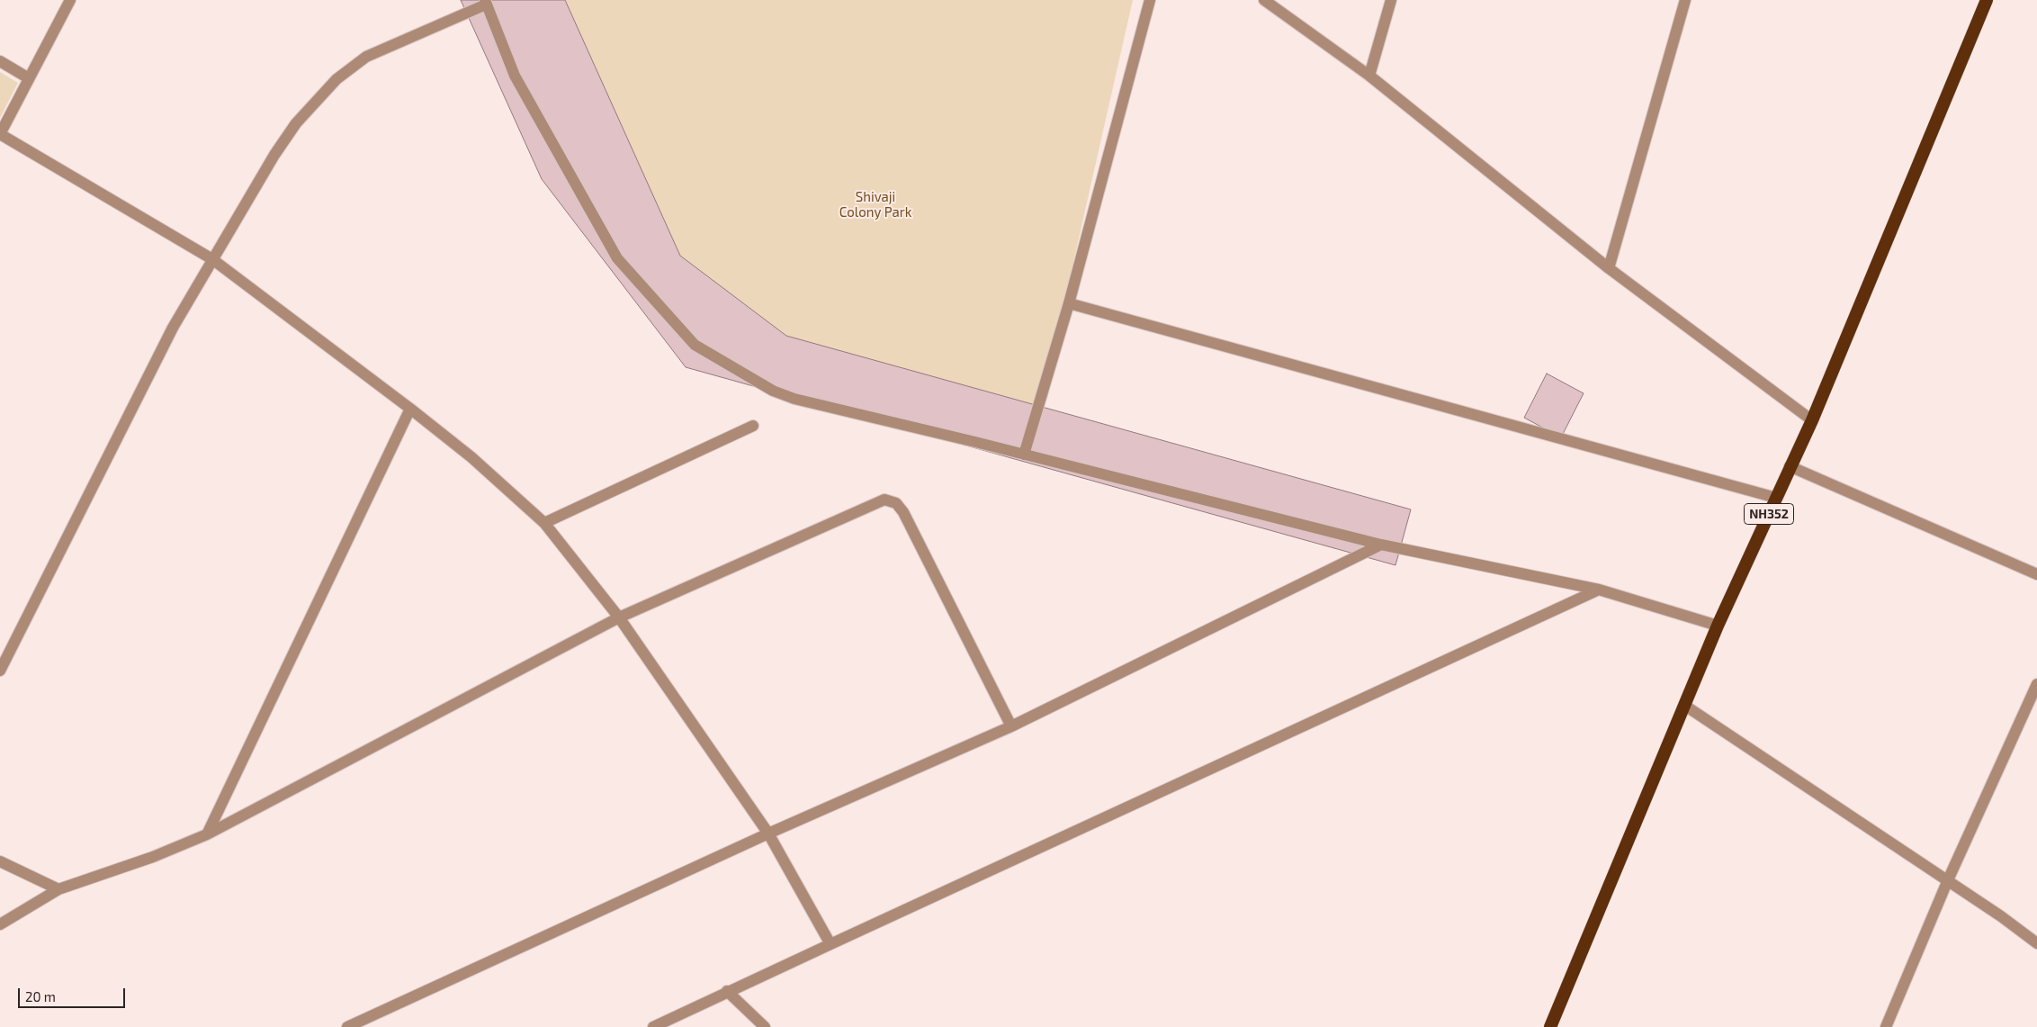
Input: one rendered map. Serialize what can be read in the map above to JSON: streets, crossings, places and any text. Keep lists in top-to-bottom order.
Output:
{
  "streets": {
    "highway": ["NH352"]
  },
  "parks": ["Shivaji Colony Park"],
  "scale_bar": "20 m"
}
